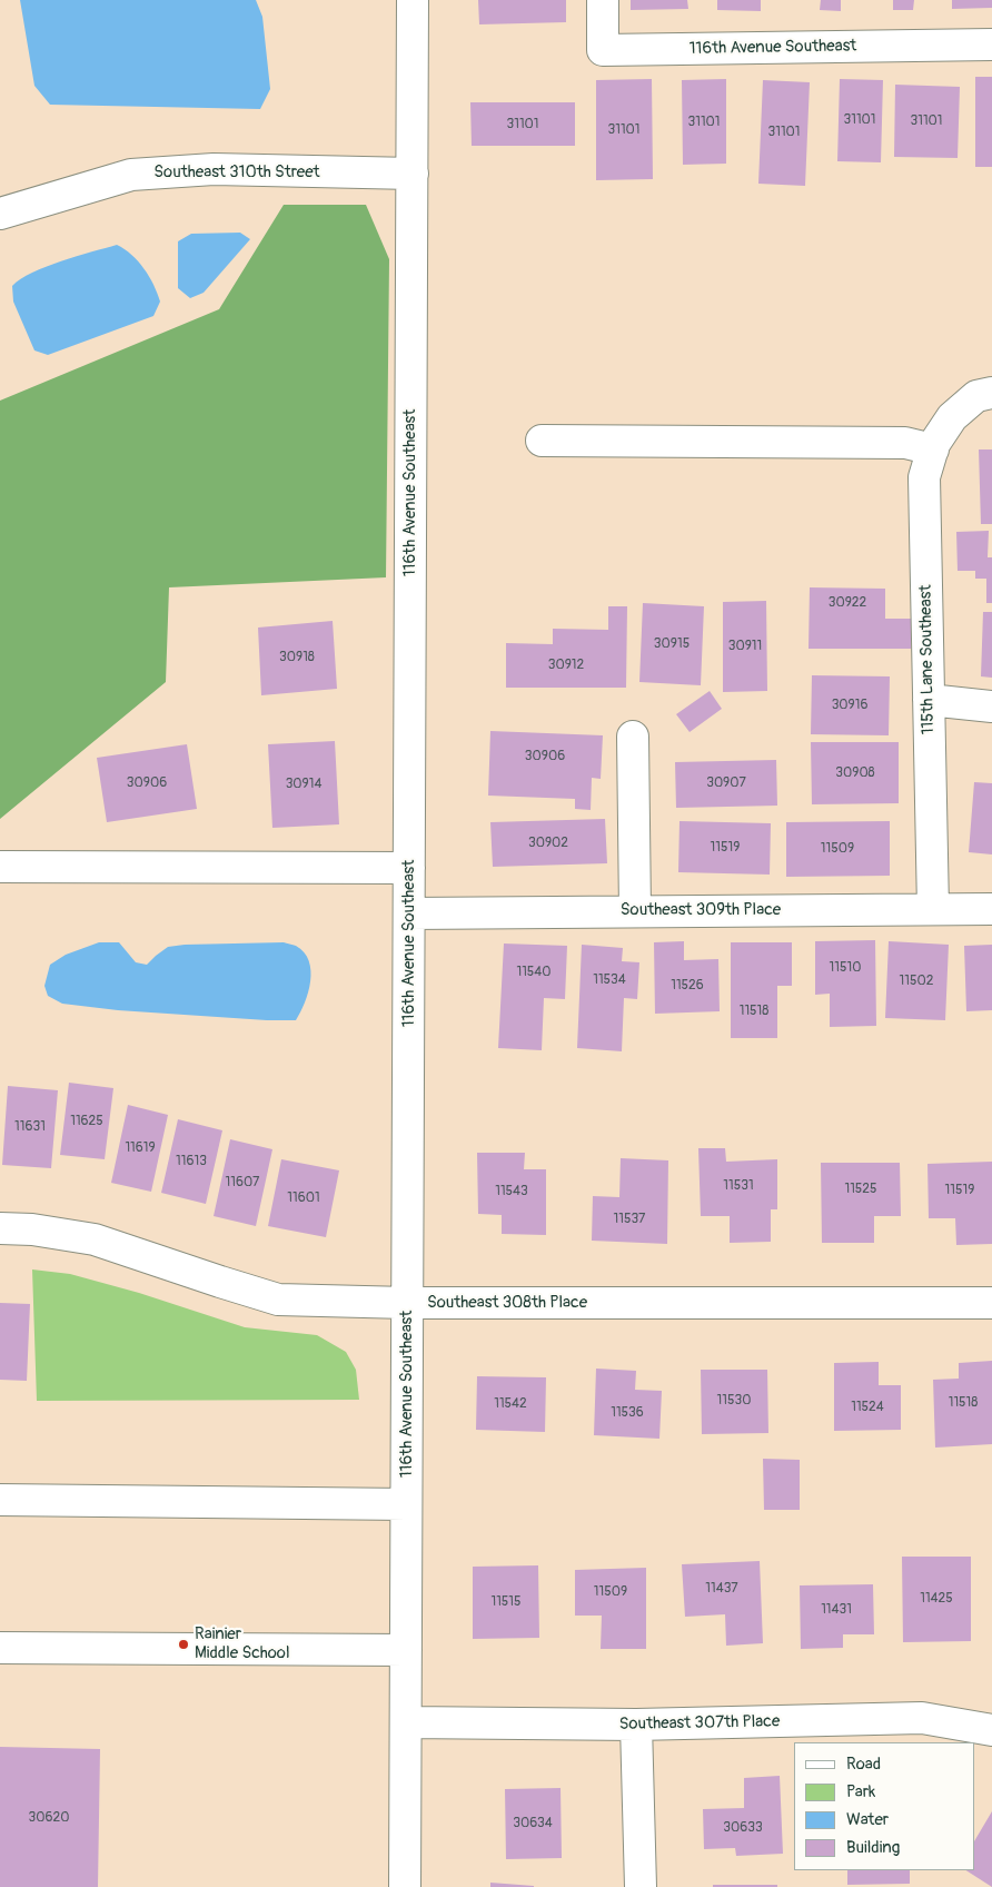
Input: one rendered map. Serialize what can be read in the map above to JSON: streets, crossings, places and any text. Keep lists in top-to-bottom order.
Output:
{
  "streets": {
    "street": [
      "116th Avenue Southeast",
      "Southeast 310th Street",
      "115th Lane Southeast",
      "Southeast 309th Place",
      "Southeast 308th Place",
      "Southeast 307th Place"
    ]
  },
  "crossings": [
    ["116th Avenue Southeast", "Southeast 310th Street"],
    ["116th Avenue Southeast", "Southeast 309th Place"],
    ["116th Avenue Southeast", "Southeast 308th Place"],
    ["116th Avenue Southeast", "Southeast 307th Place"],
    ["115th Lane Southeast", "Southeast 309th Place"]
  ],
  "places": ["Rainier Middle School"],
  "house_numbers": [
    "31101",
    "31101",
    "31101",
    "31101",
    "31101",
    "31101",
    "30922",
    "30915",
    "30911",
    "30918",
    "30912",
    "30916",
    "30906",
    "30908",
    "30906",
    "30907",
    "30914",
    "30902",
    "11519",
    "11509",
    "11510",
    "11540",
    "11534",
    "11502",
    "11526",
    "11518",
    "11625",
    "11631",
    "11619",
    "11613",
    "11607",
    "11531",
    "11525",
    "11519",
    "11543",
    "11601",
    "11537",
    "11530",
    "11518",
    "11542",
    "11524",
    "11536",
    "11437",
    "11509",
    "11425",
    "11515",
    "11431",
    "30620",
    "30634",
    "30633"
  ],
  "legend": [
    "Road",
    "Park",
    "Water",
    "Building"
  ]
}
